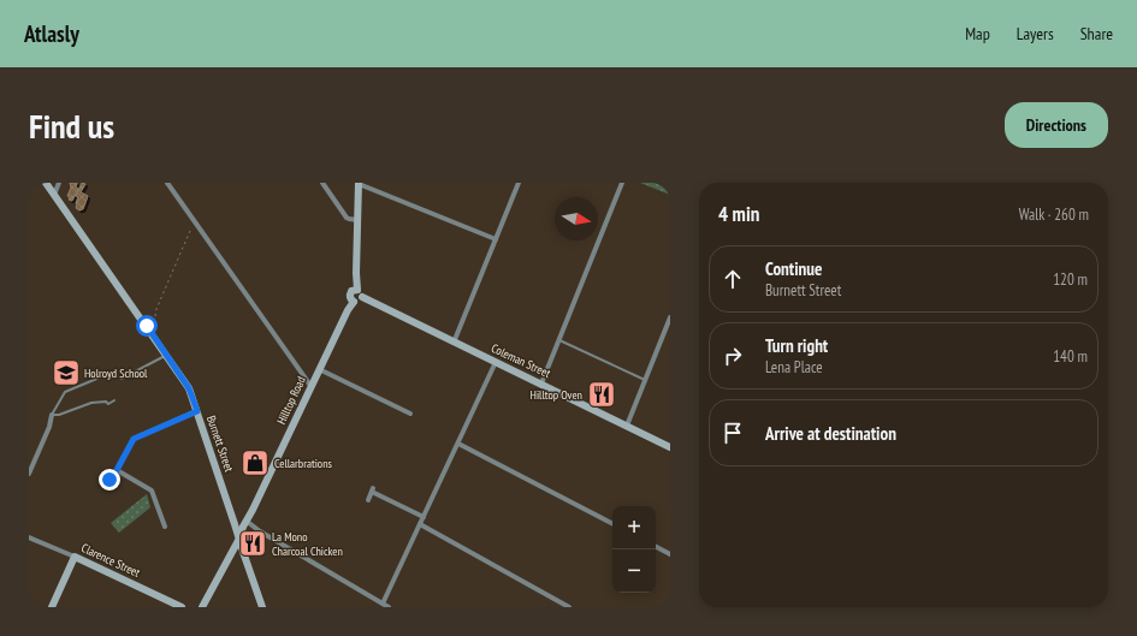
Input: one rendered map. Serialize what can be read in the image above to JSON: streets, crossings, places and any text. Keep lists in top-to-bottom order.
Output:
{
  "streets": {
    "street": [
      "Coleman Street",
      "Hilltop Road",
      "Burnett Street",
      "Clarence Street"
    ]
  },
  "crossings": [
    ["Coleman Street", "Hilltop Road"],
    ["Hilltop Road", "Burnett Street"]
  ],
  "places": {
    "school or university": ["Holroyd School"],
    "restaurant": ["Hilltop Oven", "La Mono Charcoal Chicken"],
    "shop": ["Cellarbrations"]
  },
  "north": "right",
  "page": {
    "header": "Atlasly",
    "nav": ["Map", "Layers", "Share"],
    "buttons": "Directions",
    "title": "Find us",
    "heading": ["4 min", "Walk · 260 m"],
    "list": [
      ["Continue", "Burnett Street", "120 m"],
      ["Turn right", "Lena Place", "140 m"],
      "Arrive at destination"
    ],
    "map_buttons": ["+", "−"]
  }
}
